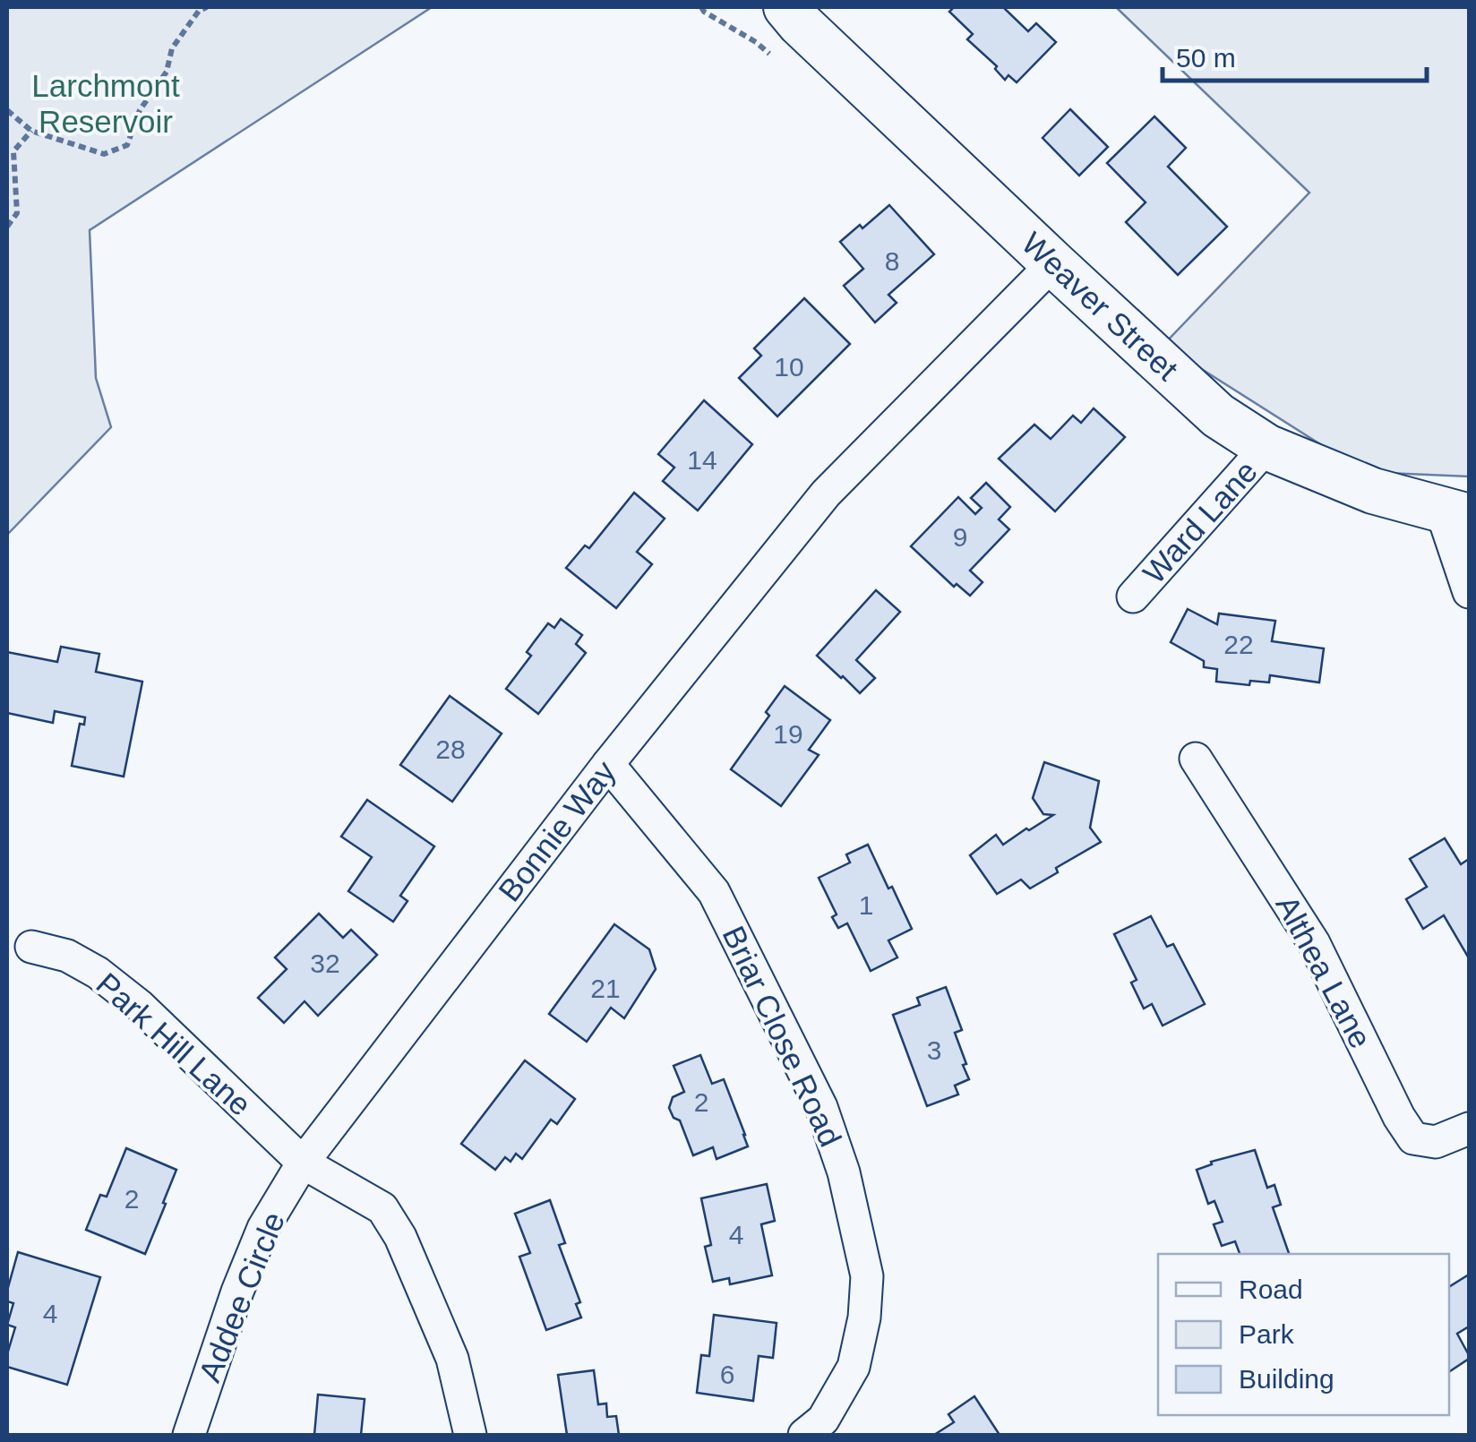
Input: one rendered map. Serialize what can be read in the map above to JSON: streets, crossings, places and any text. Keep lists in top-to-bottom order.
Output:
{
  "streets": {
    "main road": ["Weaver Street"],
    "street": [
      "Ward Lane",
      "Bonnie Way",
      "Althea Lane",
      "Briar Close Road",
      "Park Hill Lane",
      "Addee Circle"
    ]
  },
  "crossings": [
    ["Weaver Street", "Ward Lane"],
    ["Weaver Street", "Bonnie Way"],
    ["Bonnie Way", "Briar Close Road"],
    ["Bonnie Way", "Park Hill Lane"],
    ["Bonnie Way", "Addee Circle"],
    ["Park Hill Lane", "Addee Circle"]
  ],
  "parks": ["Larchmont Reservoir"],
  "house_numbers": [
    "8",
    "10",
    "14",
    "9",
    "22",
    "19",
    "28",
    "1",
    "32",
    "21",
    "3",
    "2",
    "2",
    "4",
    "4",
    "6"
  ],
  "legend": ["Road", "Park", "Building"],
  "scale_bar": "50 m"
}
